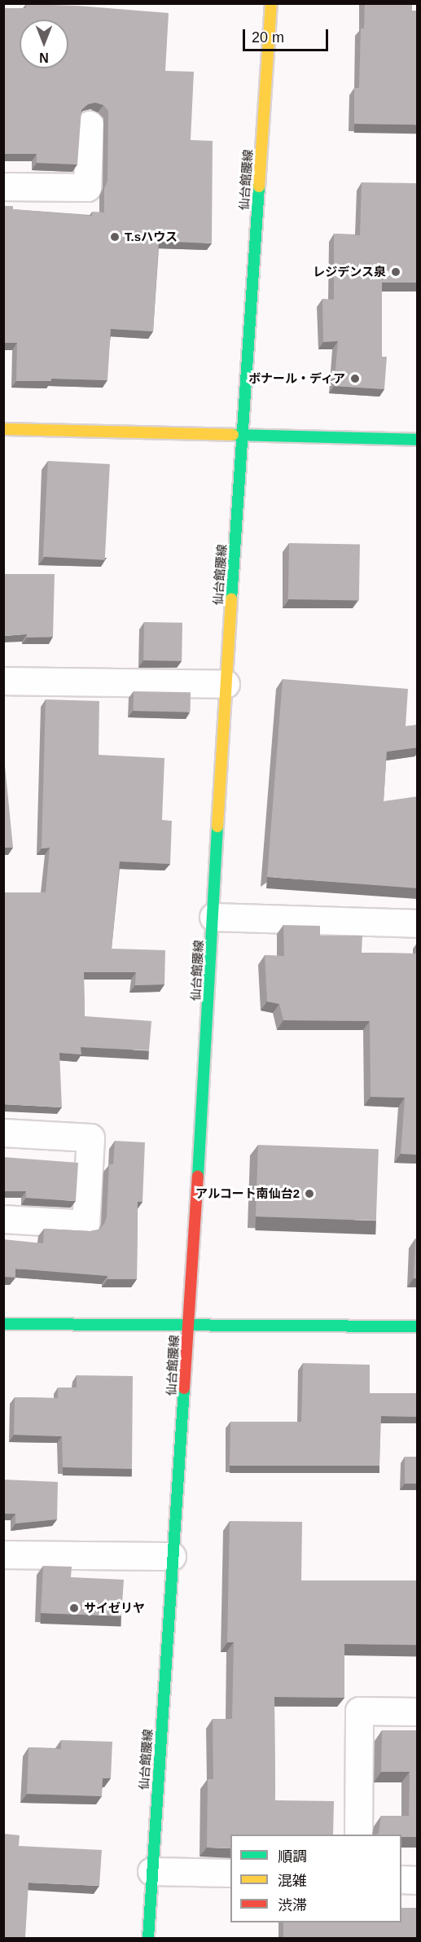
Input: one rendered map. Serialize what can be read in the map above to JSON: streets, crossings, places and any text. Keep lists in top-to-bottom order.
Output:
{
  "streets": {
    "main road": ["仙台館腰線"]
  },
  "places": [
    "T.sハウス",
    "レジデンス泉",
    "ボナール・ディア",
    "アルコート南仙台2",
    "サイゼリヤ"
  ],
  "legend": ["順調", "混雑", "渋滞"],
  "scale_bar": "20 m",
  "north": "bottom"
}
